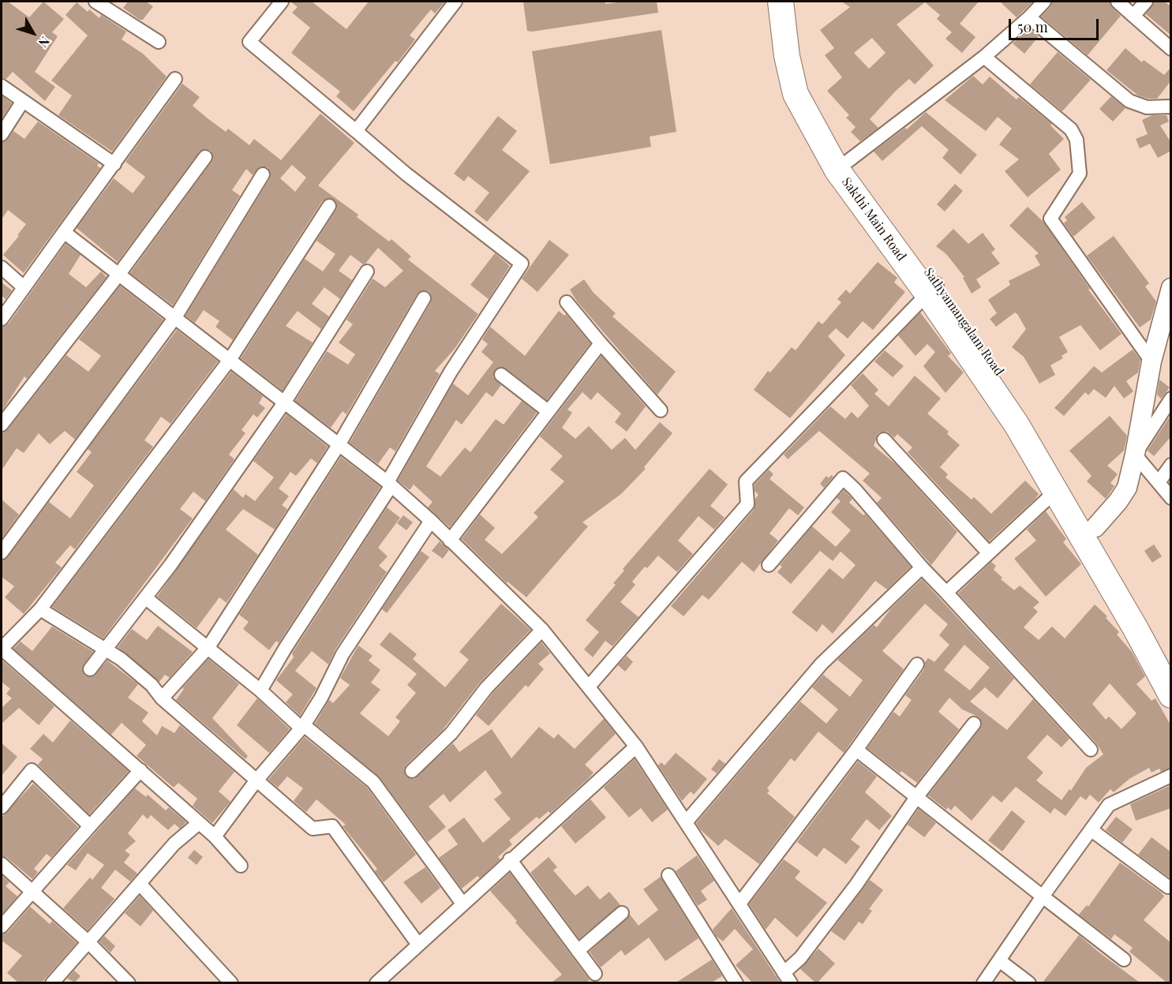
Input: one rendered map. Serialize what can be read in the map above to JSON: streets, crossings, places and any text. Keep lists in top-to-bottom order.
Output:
{
  "streets": {
    "highway": ["Sakthi Main Road", "Sathyamangalam Road"]
  },
  "crossings": [
    ["Sakthi Main Road", "Sathyamangalam Road"]
  ],
  "scale_bar": "50 m",
  "north": "bottom right"
}
